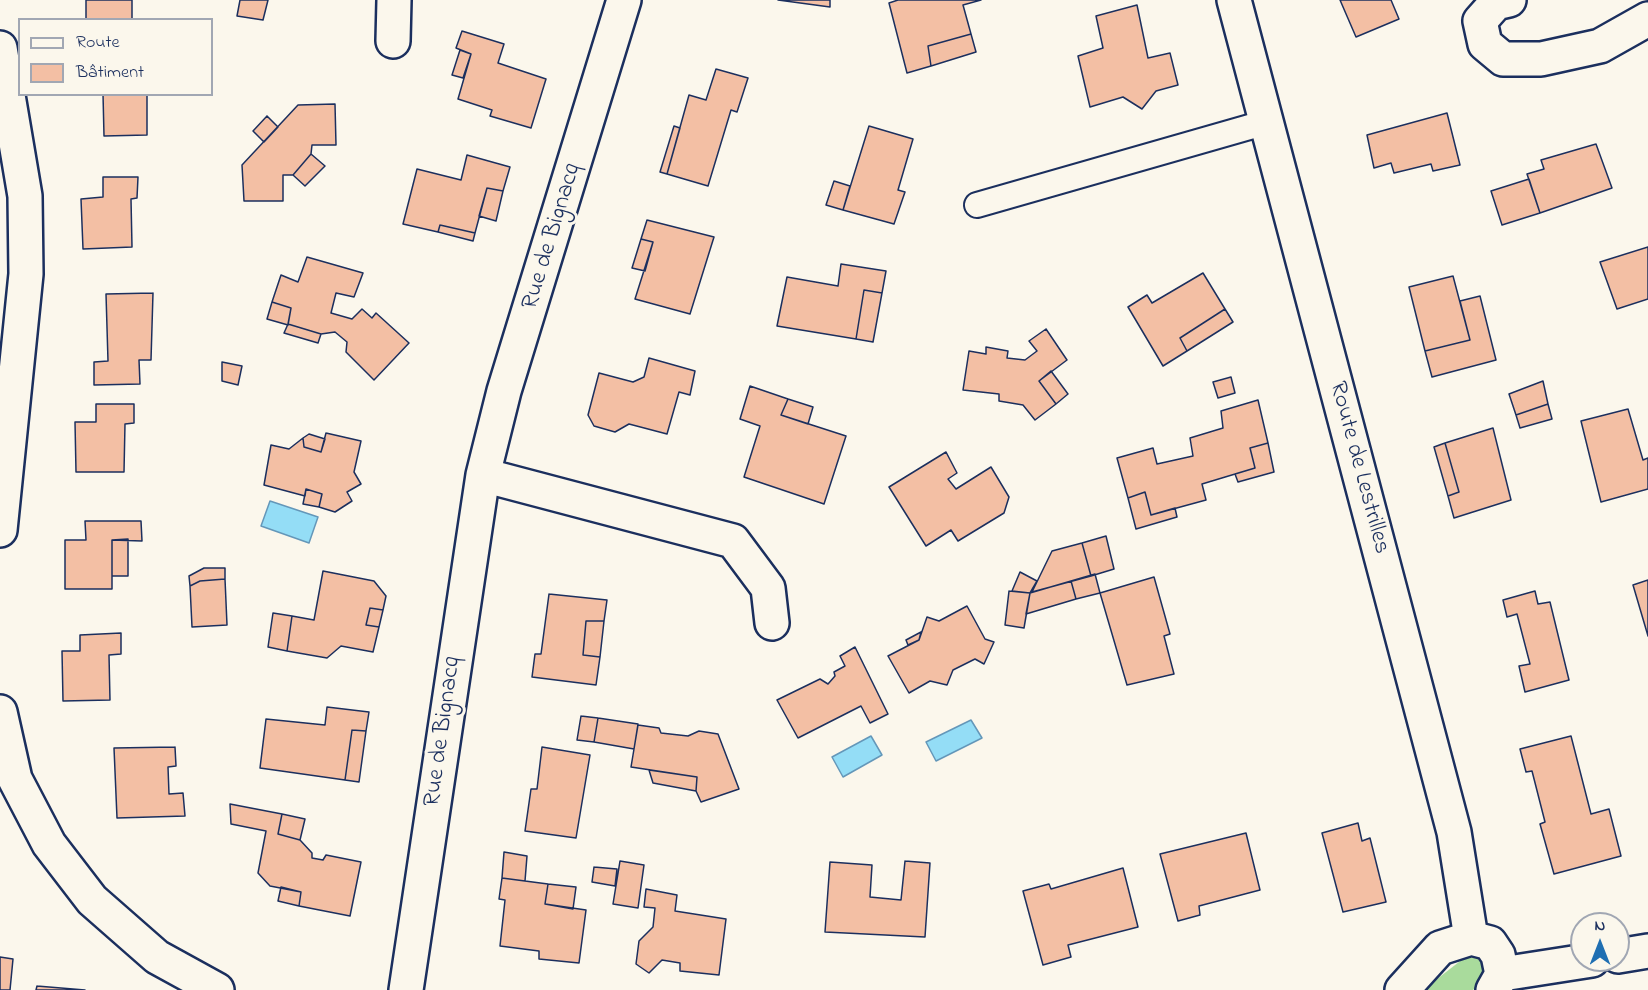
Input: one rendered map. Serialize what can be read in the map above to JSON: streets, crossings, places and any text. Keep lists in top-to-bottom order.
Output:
{
  "streets": {
    "street": ["Rue de Bignacq", "Route de Lestrilles"]
  },
  "legend": ["Route", "Bâtiment"],
  "north": "top"
}
